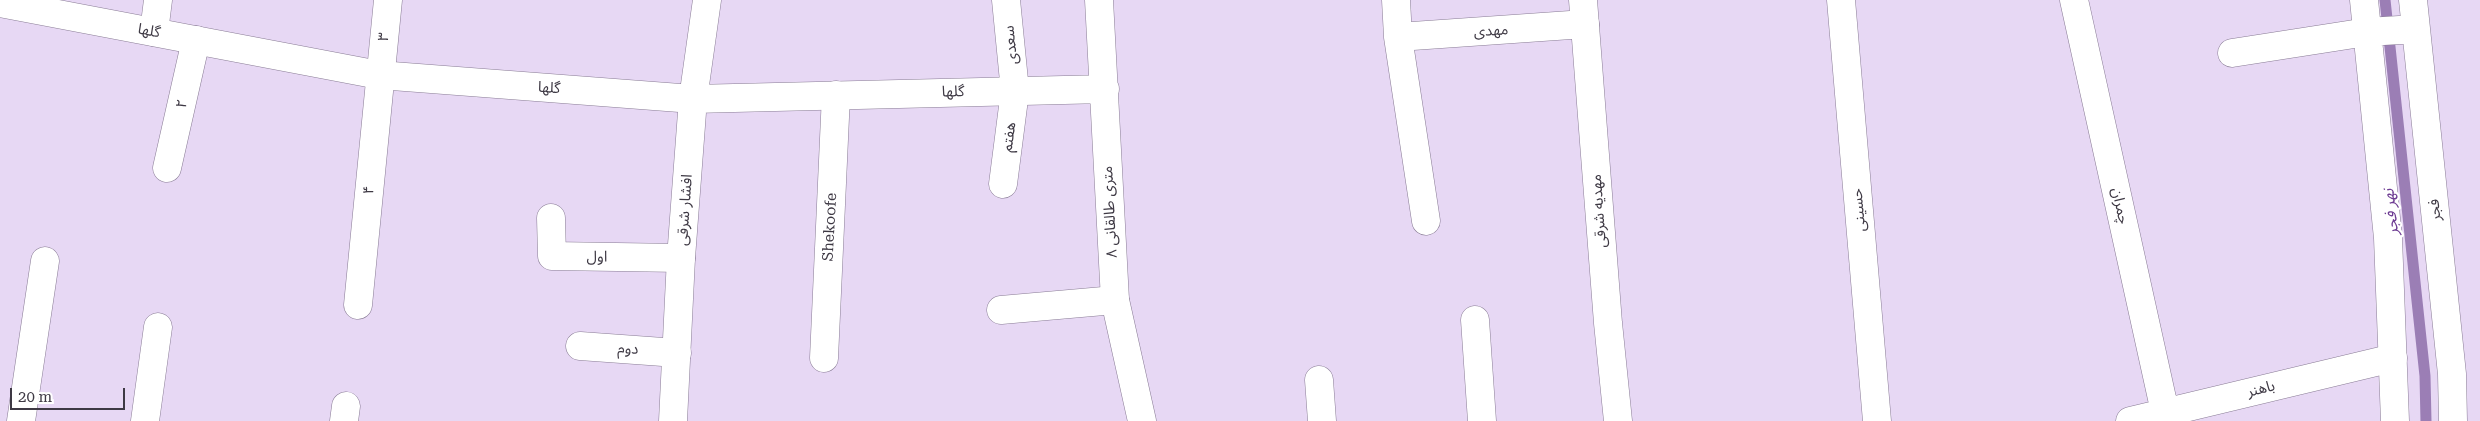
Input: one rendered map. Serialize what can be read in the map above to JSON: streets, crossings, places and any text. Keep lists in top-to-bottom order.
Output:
{
  "streets": {
    "street": [
      "گلها",
      "مهدی",
      "۳",
      "سعدی",
      "۲",
      "هفتم",
      "۴",
      "چمران",
      "افشار شرقی",
      "حسینی",
      "فجر",
      "مهدیه شرقی",
      "۸ متری طالقانی",
      "Shekoofe",
      "اول",
      "دوم",
      "باهنر"
    ]
  },
  "crossings": [
    ["گلها", "۳"],
    ["گلها", "سعدی"],
    ["گلها", "۲"],
    ["گلها", "هفتم"],
    ["گلها", "۴"],
    ["گلها", "افشار شرقی"],
    ["گلها", "۸ متری طالقانی"],
    ["گلها", "Shekoofe"],
    ["مهدی", "مهدیه شرقی"],
    ["۳", "۴"],
    ["سعدی", "هفتم"],
    ["چمران", "باهنر"],
    ["افشار شرقی", "اول"],
    ["افشار شرقی", "دوم"]
  ],
  "water": ["نهر فجر"],
  "scale_bar": "20 m"
}
